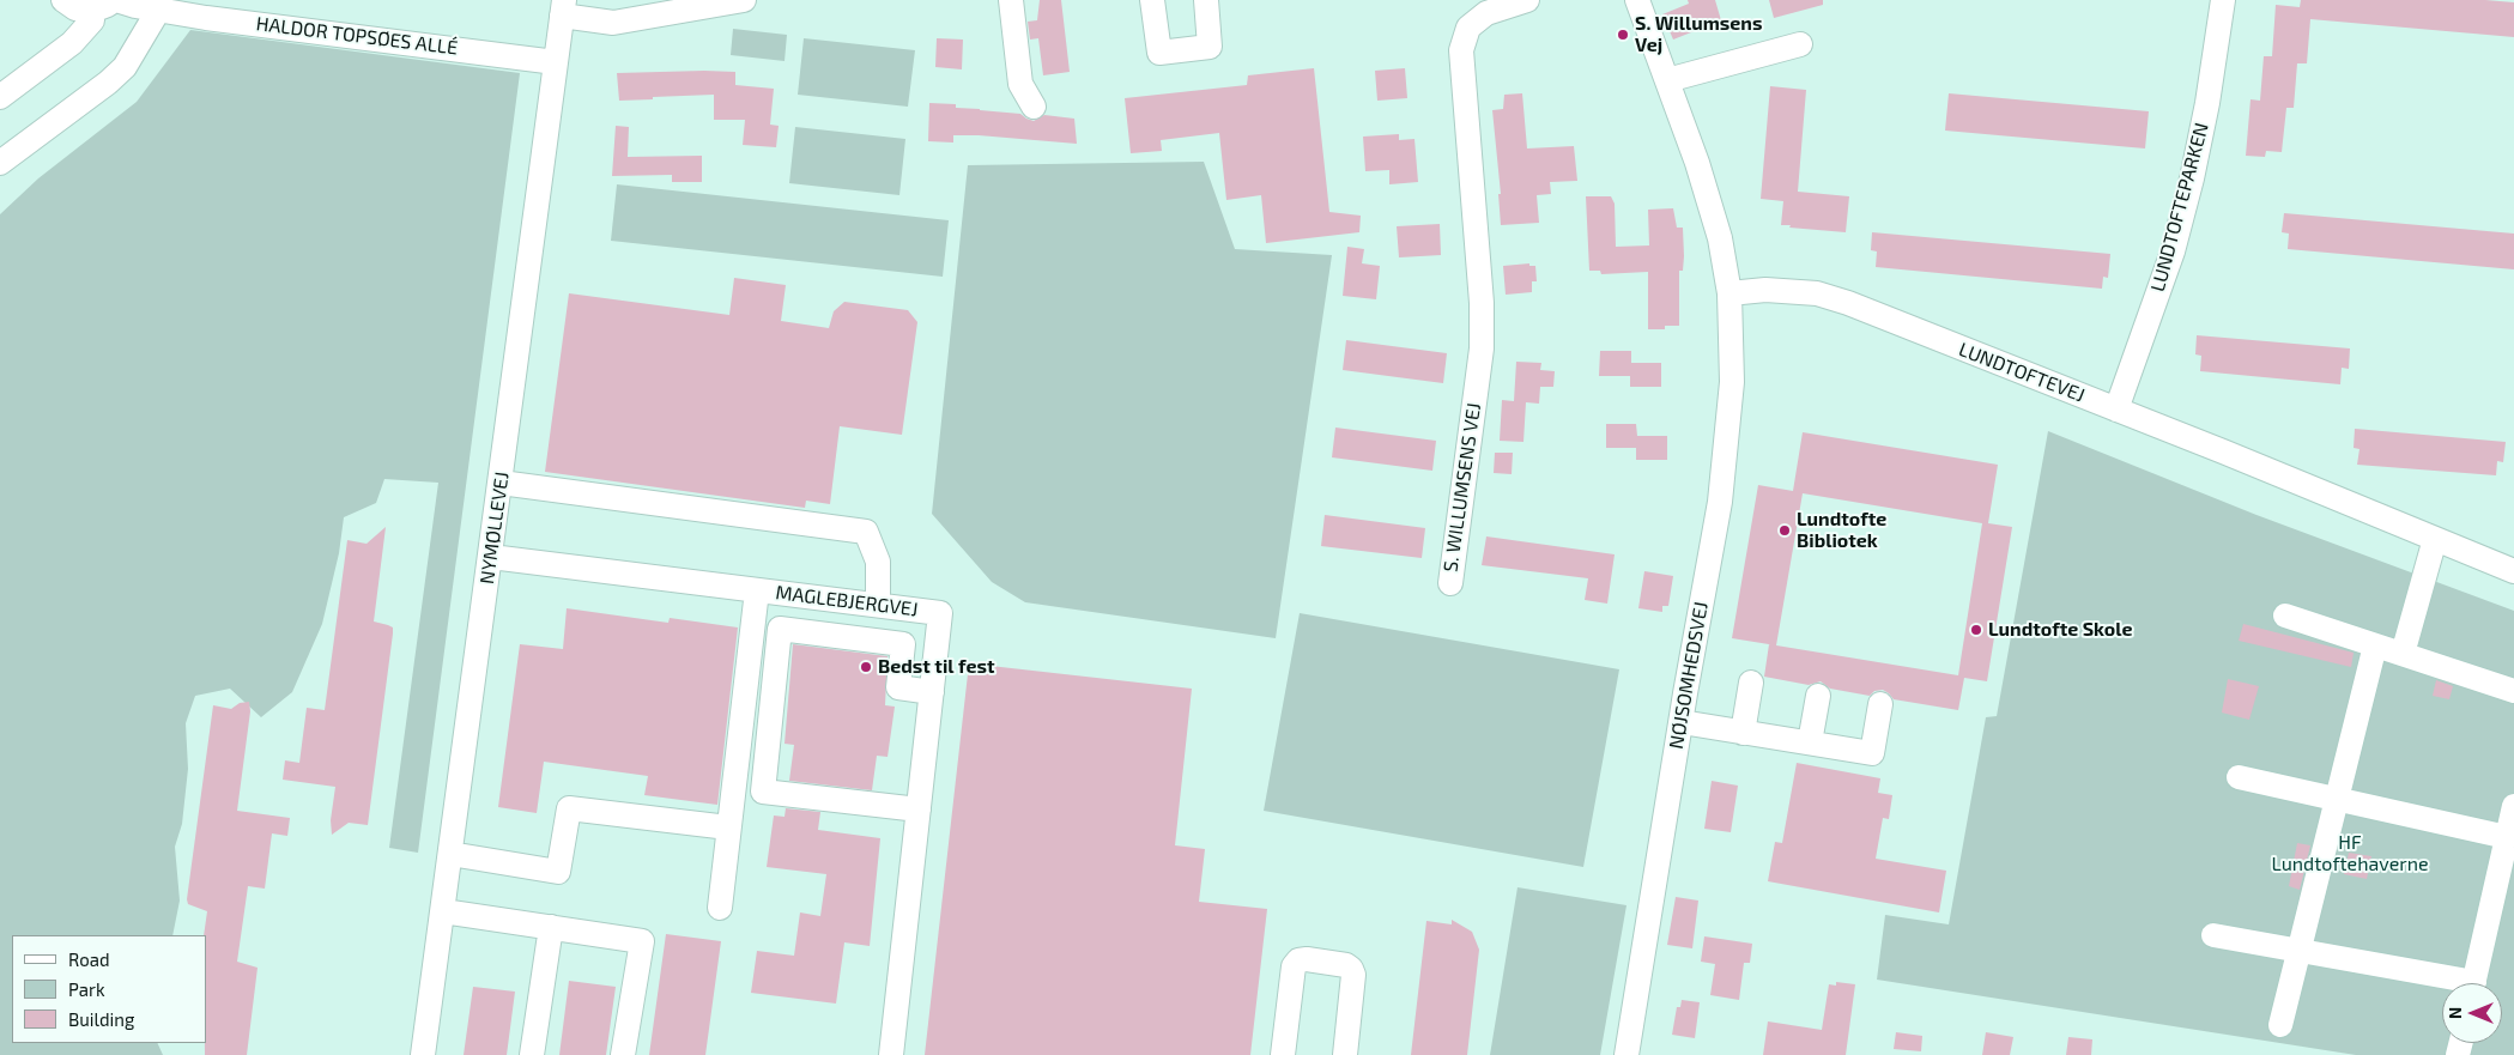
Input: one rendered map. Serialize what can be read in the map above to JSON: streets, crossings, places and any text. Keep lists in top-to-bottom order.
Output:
{
  "streets": {
    "street": [
      "HALDOR TOPSØES ALLÉ",
      "LUNDTOFTEPARKEN",
      "LUNDTOFTEVEJ",
      "S. WILLUMSENS VEJ",
      "NYMØLLEVEJ",
      "MAGLEBJERGVEJ",
      "NØJSOMHEDSVEJ"
    ]
  },
  "crossings": [
    ["HALDOR TOPSØES ALLÉ", "NYMØLLEVEJ"],
    ["LUNDTOFTEPARKEN", "LUNDTOFTEVEJ"],
    ["LUNDTOFTEVEJ", "NØJSOMHEDSVEJ"],
    ["NYMØLLEVEJ", "MAGLEBJERGVEJ"]
  ],
  "parks": ["HF Lundtoftehaverne"],
  "places": [
    "S. Willumsens Vej",
    "Lundtofte Bibliotek",
    "Lundtofte Skole",
    "Bedst til fest"
  ],
  "legend": ["Road", "Park", "Building"],
  "north": "left"
}
